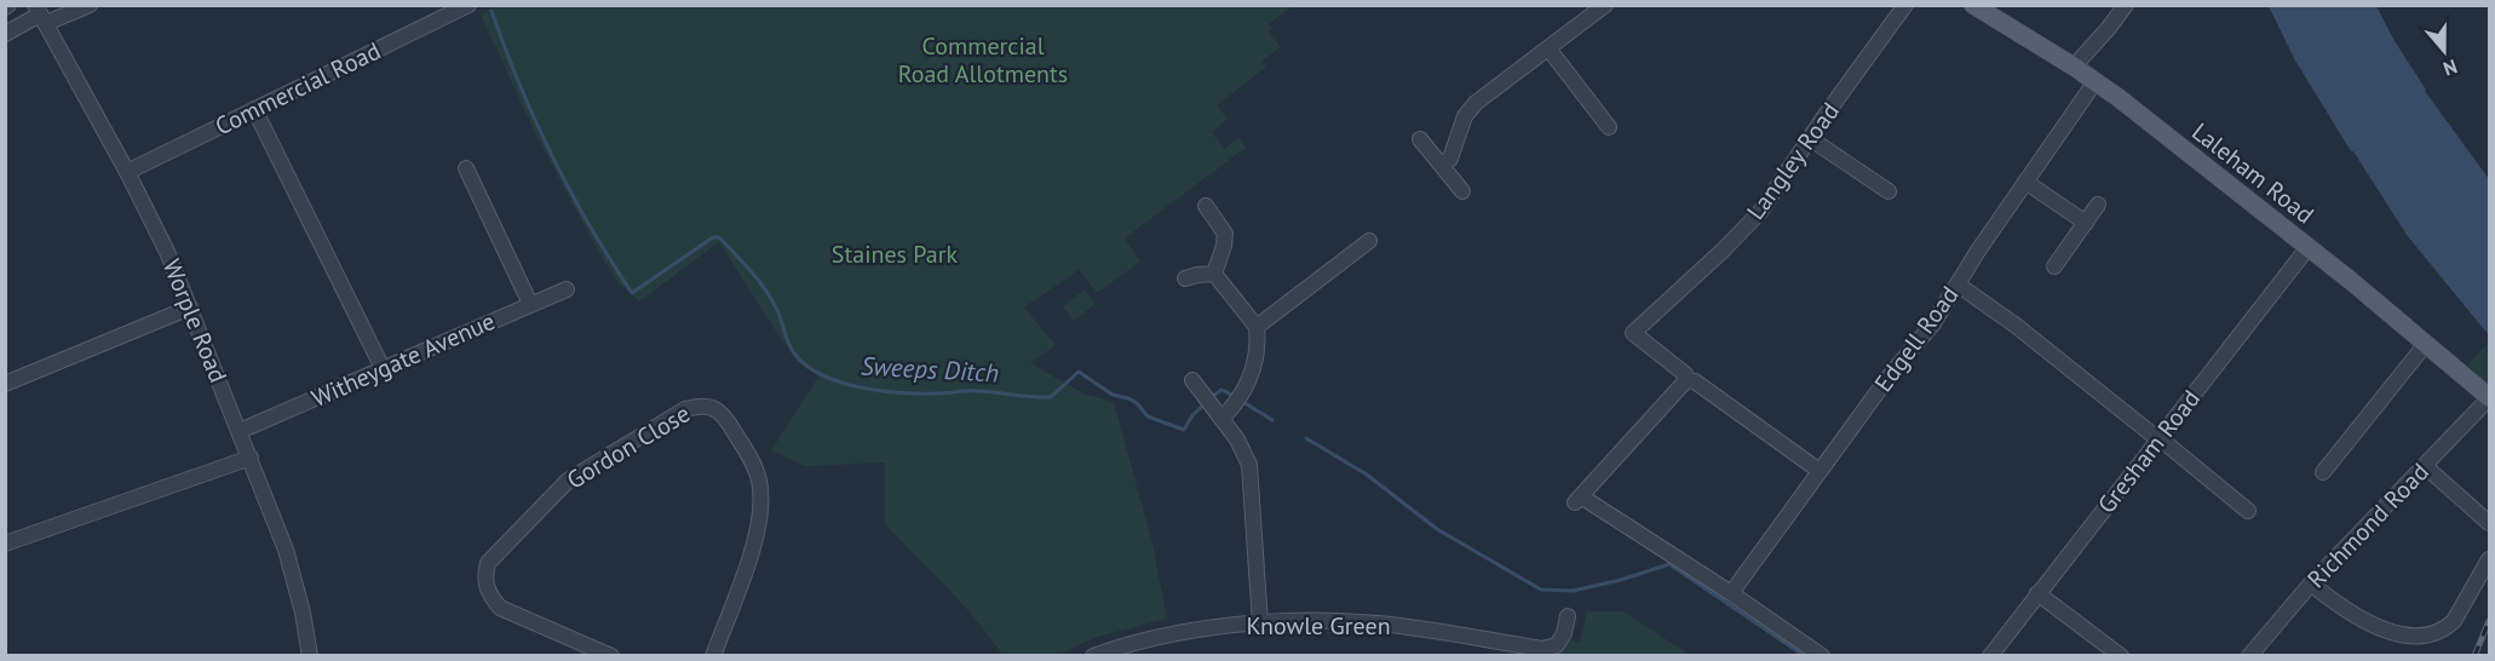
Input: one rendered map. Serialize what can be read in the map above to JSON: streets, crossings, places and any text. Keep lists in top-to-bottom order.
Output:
{
  "streets": {
    "main road": ["Laleham Road"],
    "street": [
      "Commercial Road",
      "Langley Road",
      "Worple Road",
      "Edgell Road",
      "Witheygate Avenue",
      "Gordon Close",
      "Gresham Road",
      "Richmond Road",
      "Knowle Green"
    ]
  },
  "crossings": [
    ["Commercial Road", "Worple Road"],
    ["Laleham Road", "Edgell Road"],
    ["Laleham Road", "Gresham Road"],
    ["Laleham Road", "Richmond Road"],
    ["Worple Road", "Witheygate Avenue"]
  ],
  "water": ["Sweeps Ditch"],
  "parks": ["Commercial Road Allotments", "Staines Park"],
  "north": "bottom"
}
